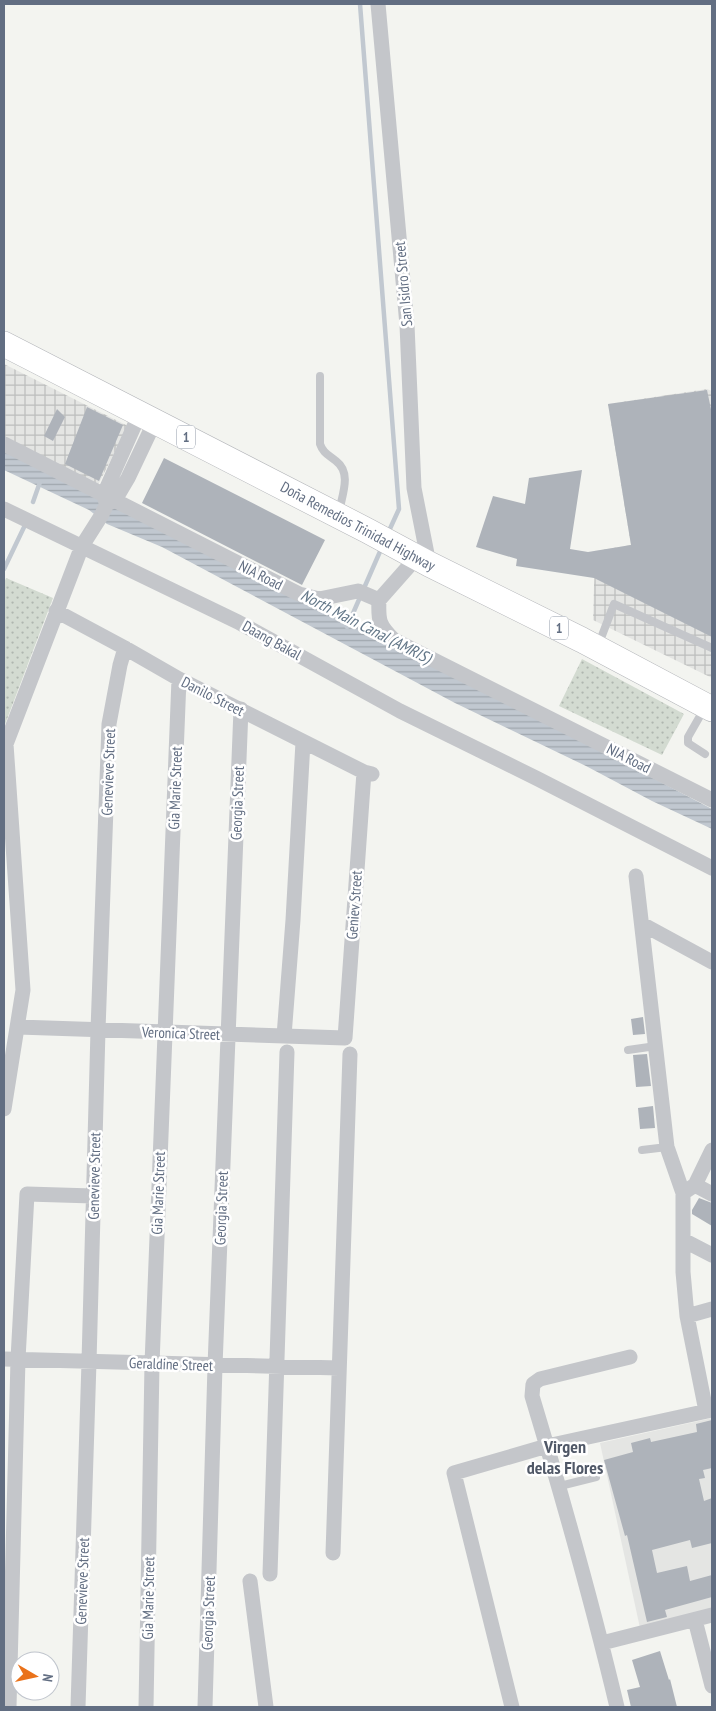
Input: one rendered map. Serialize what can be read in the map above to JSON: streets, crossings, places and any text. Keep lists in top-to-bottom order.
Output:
{
  "streets": {
    "highway": ["1", "Doña Remedios Trinidad Highway"],
    "street": [
      "San Isidro Street",
      "NIA Road",
      "Daang Bakal",
      "Danilo Street",
      "Genevieve Street",
      "Gia Marie Street",
      "Georgia Street",
      "Geniev Street",
      "Veronica Street",
      "Geraldine Street"
    ]
  },
  "crossings": [
    ["San Isidro Street", "Doña Remedios Trinidad Highway"],
    ["Danilo Street", "Genevieve Street"],
    ["Danilo Street", "Gia Marie Street"],
    ["Danilo Street", "Georgia Street"],
    ["Danilo Street", "Geniev Street"],
    ["Genevieve Street", "Veronica Street"],
    ["Genevieve Street", "Geraldine Street"],
    ["Gia Marie Street", "Veronica Street"],
    ["Gia Marie Street", "Geraldine Street"],
    ["Georgia Street", "Veronica Street"],
    ["Georgia Street", "Geraldine Street"],
    ["Geniev Street", "Veronica Street"]
  ],
  "districts": ["Virgen delas Flores"],
  "water": ["North Main Canal (AMRIS)"],
  "north": "right"
}
